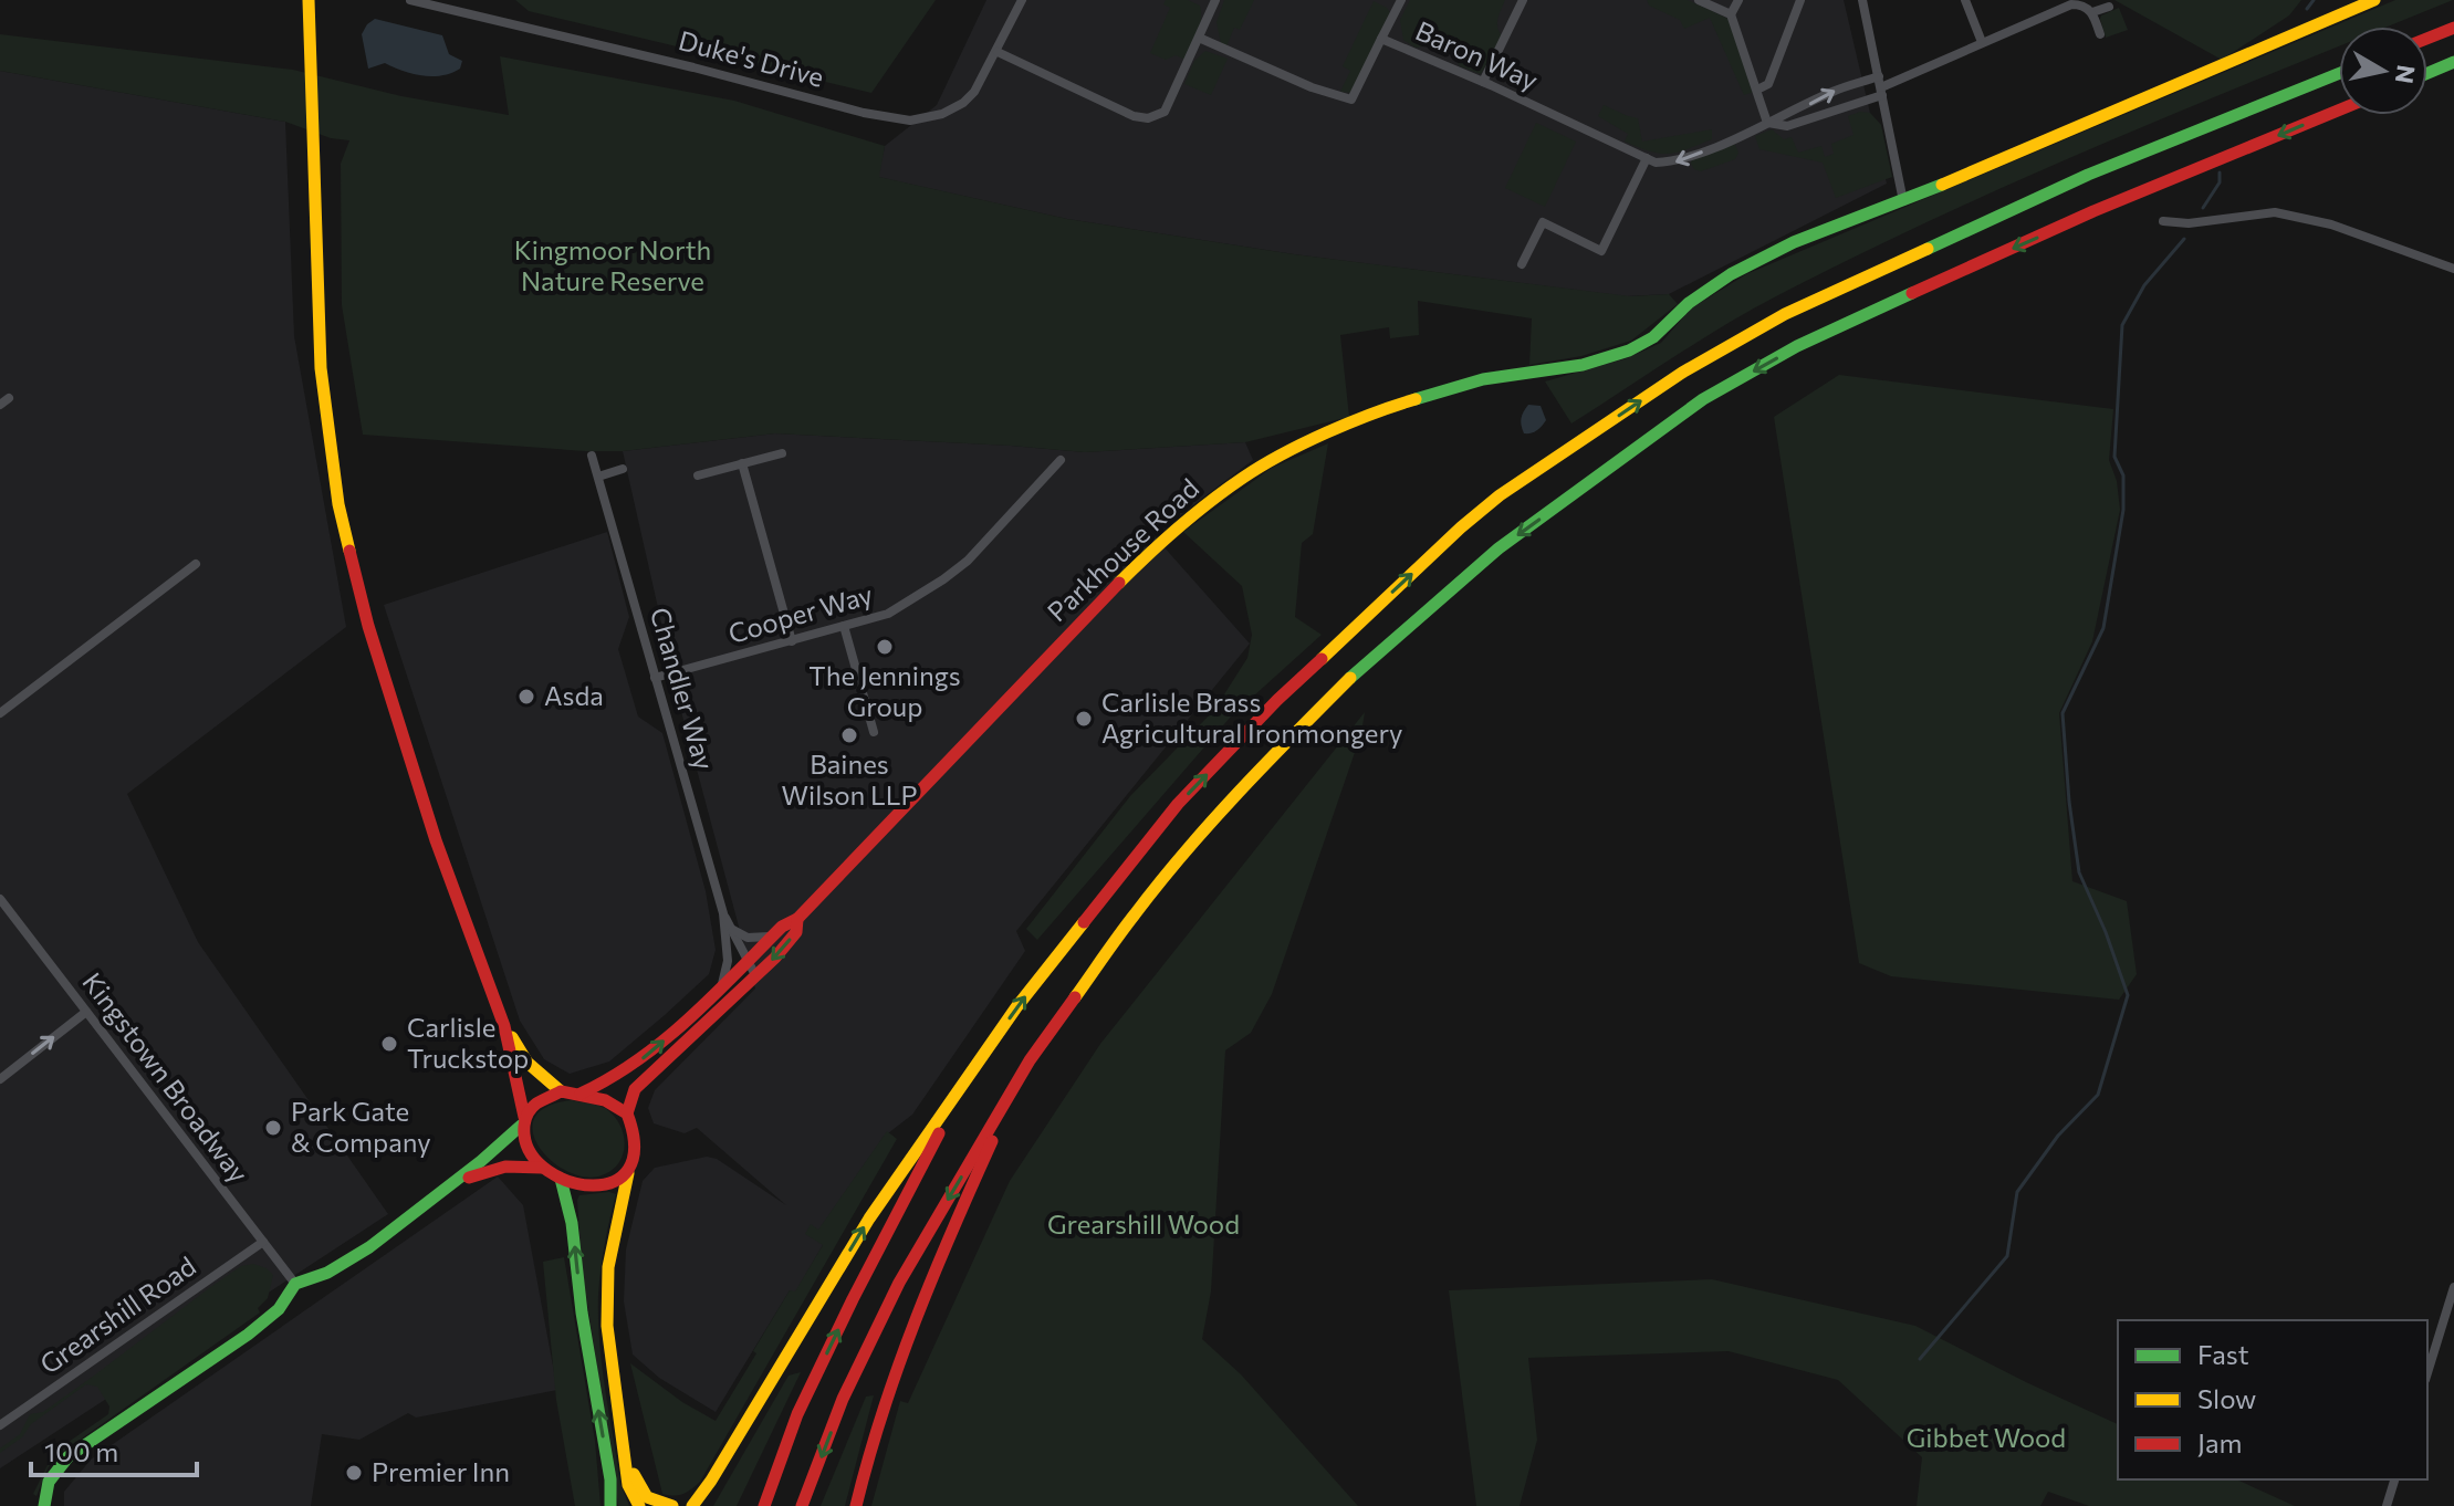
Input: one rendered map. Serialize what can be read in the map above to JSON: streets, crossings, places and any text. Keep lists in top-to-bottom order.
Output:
{
  "streets": {
    "main road": ["Parkhouse Road"],
    "street": [
      "Baron Way",
      "Duke's Drive",
      "Cooper Way",
      "Chandler Way",
      "Kingstown Broadway",
      "Grearshill Road"
    ]
  },
  "crossings": [
    ["Parkhouse Road", "Chandler Way"],
    ["Cooper Way", "Chandler Way"],
    ["Kingstown Broadway", "Grearshill Road"]
  ],
  "parks": ["Kingmoor North Nature Reserve", "Grearshill Wood", "Gibbet Wood"],
  "places": [
    "The Jennings Group",
    "Asda",
    "Carlisle Brass Agricultural Ironmongery",
    "Baines Wilson LLP",
    "Carlisle Truckstop",
    "Park Gate & Company",
    "Premier Inn"
  ],
  "legend": ["Fast", "Slow", "Jam"],
  "scale_bar": "100 m",
  "north": "right"
}
